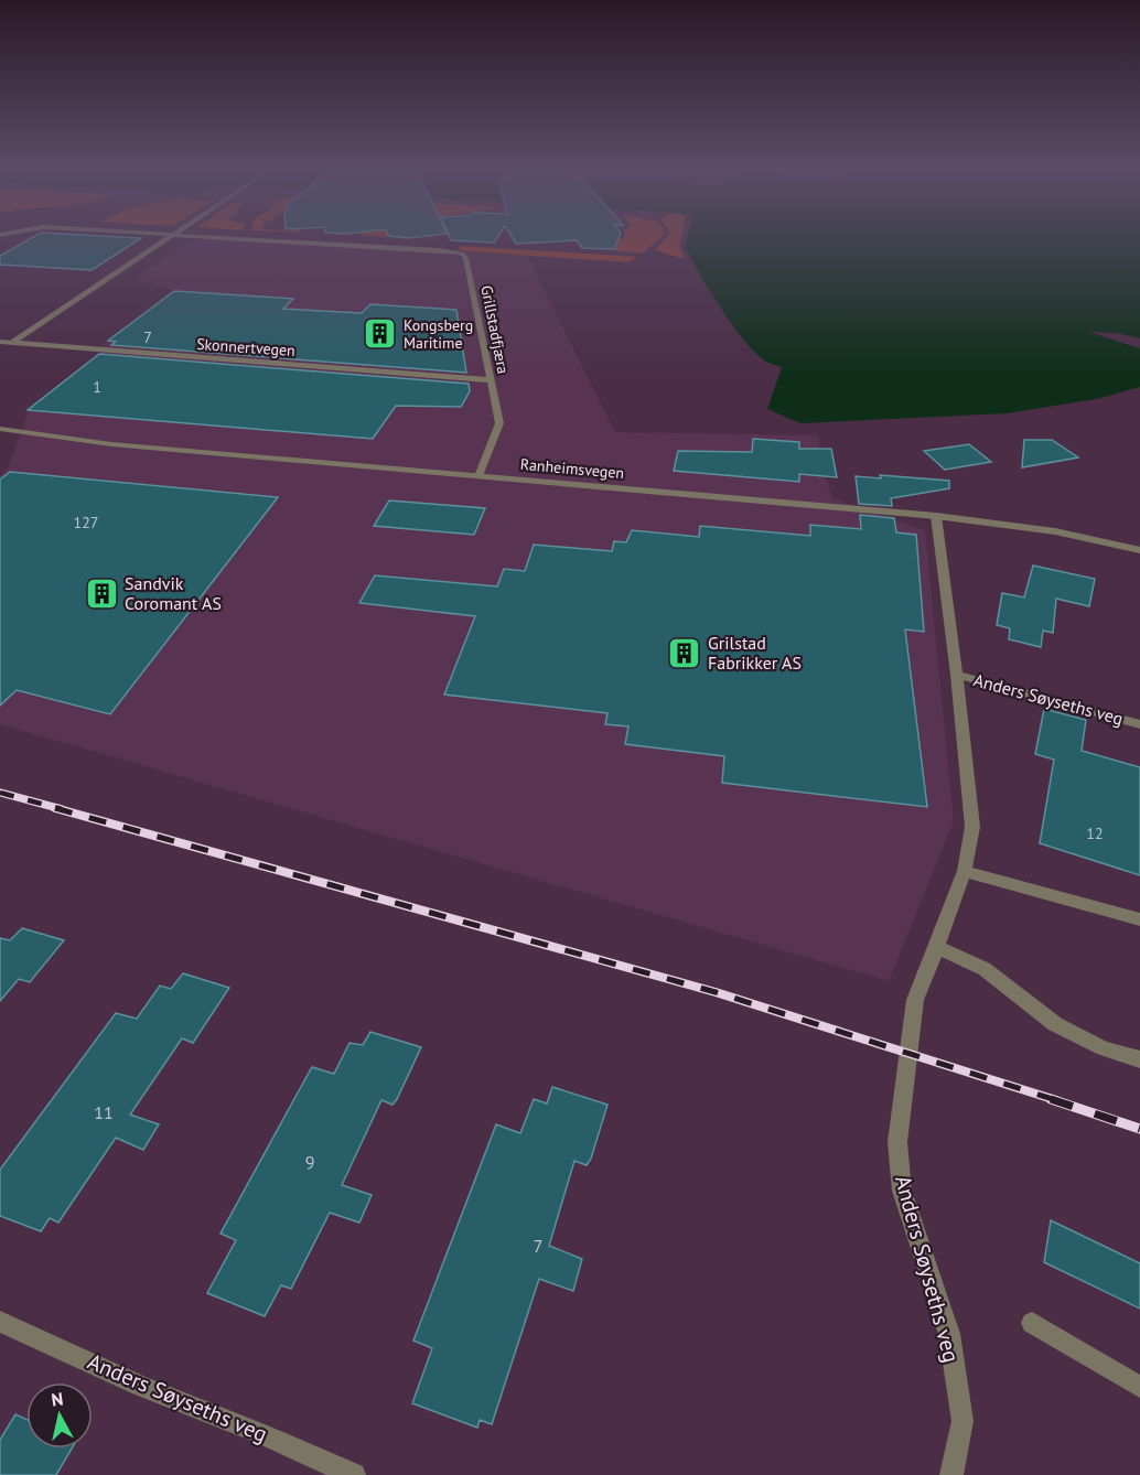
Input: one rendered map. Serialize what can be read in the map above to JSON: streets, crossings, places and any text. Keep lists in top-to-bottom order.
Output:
{
  "streets": {
    "street": [
      "Grillstadfjæra",
      "Skonnertvegen",
      "Ranheimsvegen",
      "Anders Søyseths veg"
    ]
  },
  "crossings": [
    ["Grillstadfjæra", "Skonnertvegen"],
    ["Grillstadfjæra", "Ranheimsvegen"],
    ["Ranheimsvegen", "Anders Søyseths veg"]
  ],
  "places": {
    "building": ["Kongsberg Maritime", "Sandvik Coromant AS", "Grilstad Fabrikker AS"]
  },
  "house_numbers": [
    "7",
    "1",
    "127",
    "12",
    "11",
    "9",
    "7"
  ],
  "north": "top"
}
